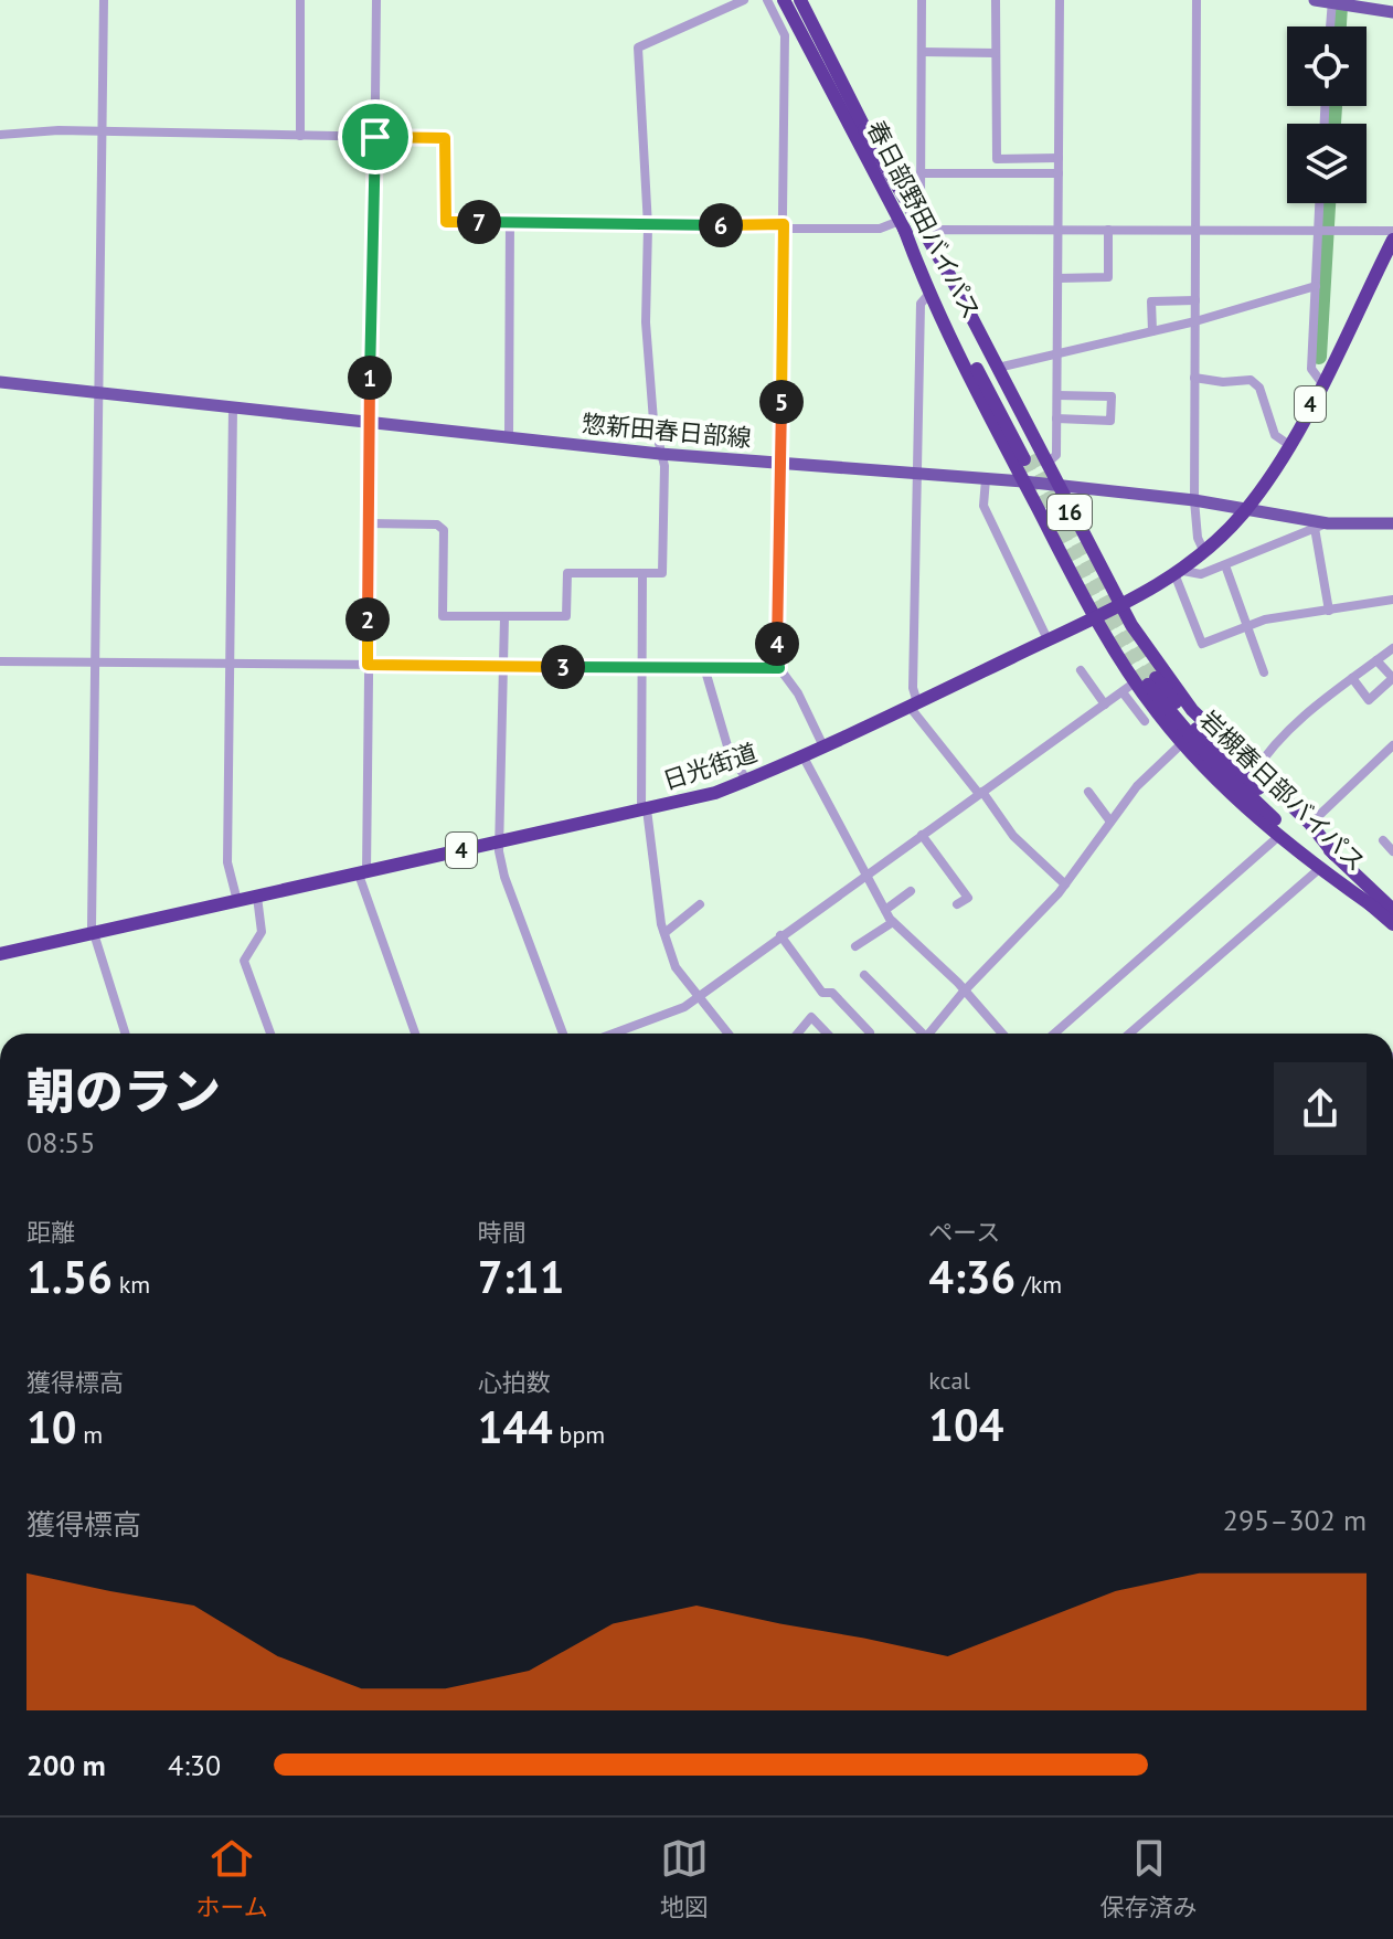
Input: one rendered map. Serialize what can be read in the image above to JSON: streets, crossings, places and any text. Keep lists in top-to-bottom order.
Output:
{
  "streets": {
    "highway": [
      "春日部野田バイパス",
      "4",
      "16",
      "日光街道",
      "岩槻春日部バイパス"
    ],
    "main road": ["惣新田春日部線"]
  },
  "crossings": [
    ["春日部野田バイパス", "16"],
    ["4", "惣新田春日部線"],
    ["4", "日光街道"],
    ["惣新田春日部線", "16"],
    ["惣新田春日部線", "日光街道"],
    ["16", "日光街道"],
    ["16", "岩槻春日部バイパス"]
  ],
  "page": {
    "pins": [
      "7",
      "6",
      "1",
      "5",
      "2",
      "4",
      "3"
    ],
    "heading": ["朝のラン", "08:55"],
    "stats": [
      ["距離", "1.56 km"],
      ["時間", "7:11"],
      ["ペース", "4:36 /km"],
      ["獲得標高", "10 m"],
      ["心拍数", "144 bpm"],
      ["kcal", "104"]
    ],
    "chart": ["獲得標高", "295–302 m"],
    "list": [
      {
        "name": "200 m",
        "note": "4:30"
      }
    ],
    "tabs": ["ホーム", "地図", "保存済み"]
  }
}
